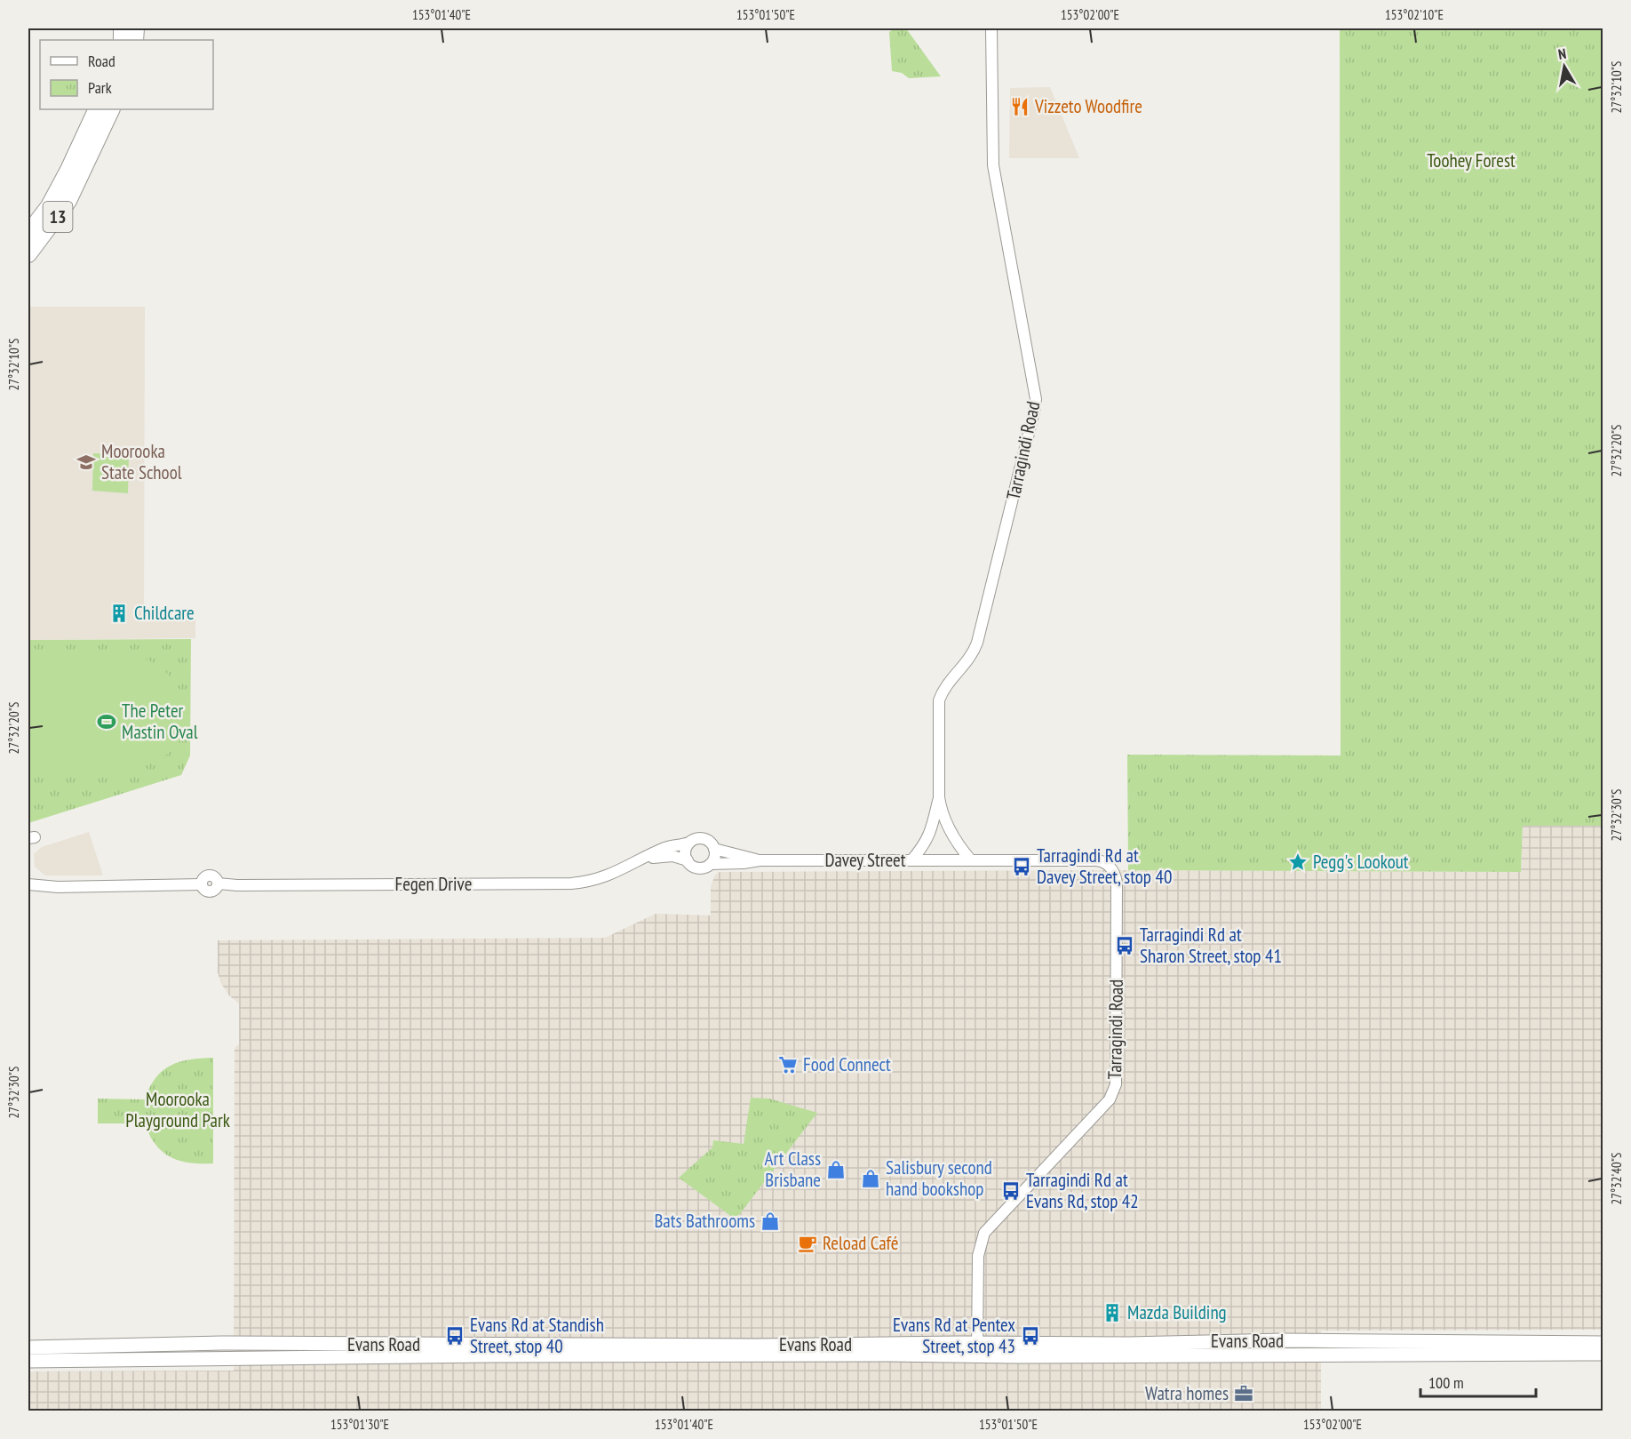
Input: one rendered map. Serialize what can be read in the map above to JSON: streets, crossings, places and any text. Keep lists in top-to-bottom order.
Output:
{
  "streets": {
    "highway": ["13"],
    "main road": ["Evans Road"],
    "street": ["Tarragindi Road", "Davey Street", "Fegen Drive"]
  },
  "crossings": [
    ["Tarragindi Road", "Davey Street"],
    ["Tarragindi Road", "Evans Road"],
    ["Davey Street", "Fegen Drive"]
  ],
  "parks": ["Toohey Forest", "Moorooka Playground Park"],
  "places": {
    "restaurant": ["Vizzeto Woodfire"],
    "school or university": ["Moorooka State School"],
    "building": ["Childcare", "Mazda Building"],
    "sports": ["The Peter Mastin Oval"],
    "place": ["Pegg's Lookout"],
    "bus stop": [
      "Tarragindi Rd at Davey Street, stop 40",
      "Tarragindi Rd at Sharon Street, stop 41",
      "Tarragindi Rd at Evans Rd, stop 42",
      "Evans Rd at Standish Street, stop 40",
      "Evans Rd at Pentex Street, stop 43"
    ],
    "supermarket": ["Food Connect"],
    "shop": ["Art Class Brisbane", "Salisbury second hand bookshop", "Bats Bathrooms"],
    "cafe": ["Reload Café"],
    "office": ["Watra homes"]
  },
  "legend": ["Road", "Park"],
  "scale_bar": "100 m",
  "north": "top",
  "coordinates": [
    "153°01'40\"E",
    "153°01'50\"E",
    "153°02'00\"E",
    "153°02'10\"E",
    "27°32'10\"S",
    "27°32'20\"S",
    "27°32'30\"S",
    "27°32'40\"S",
    "153°01'30\"E"
  ]
}
